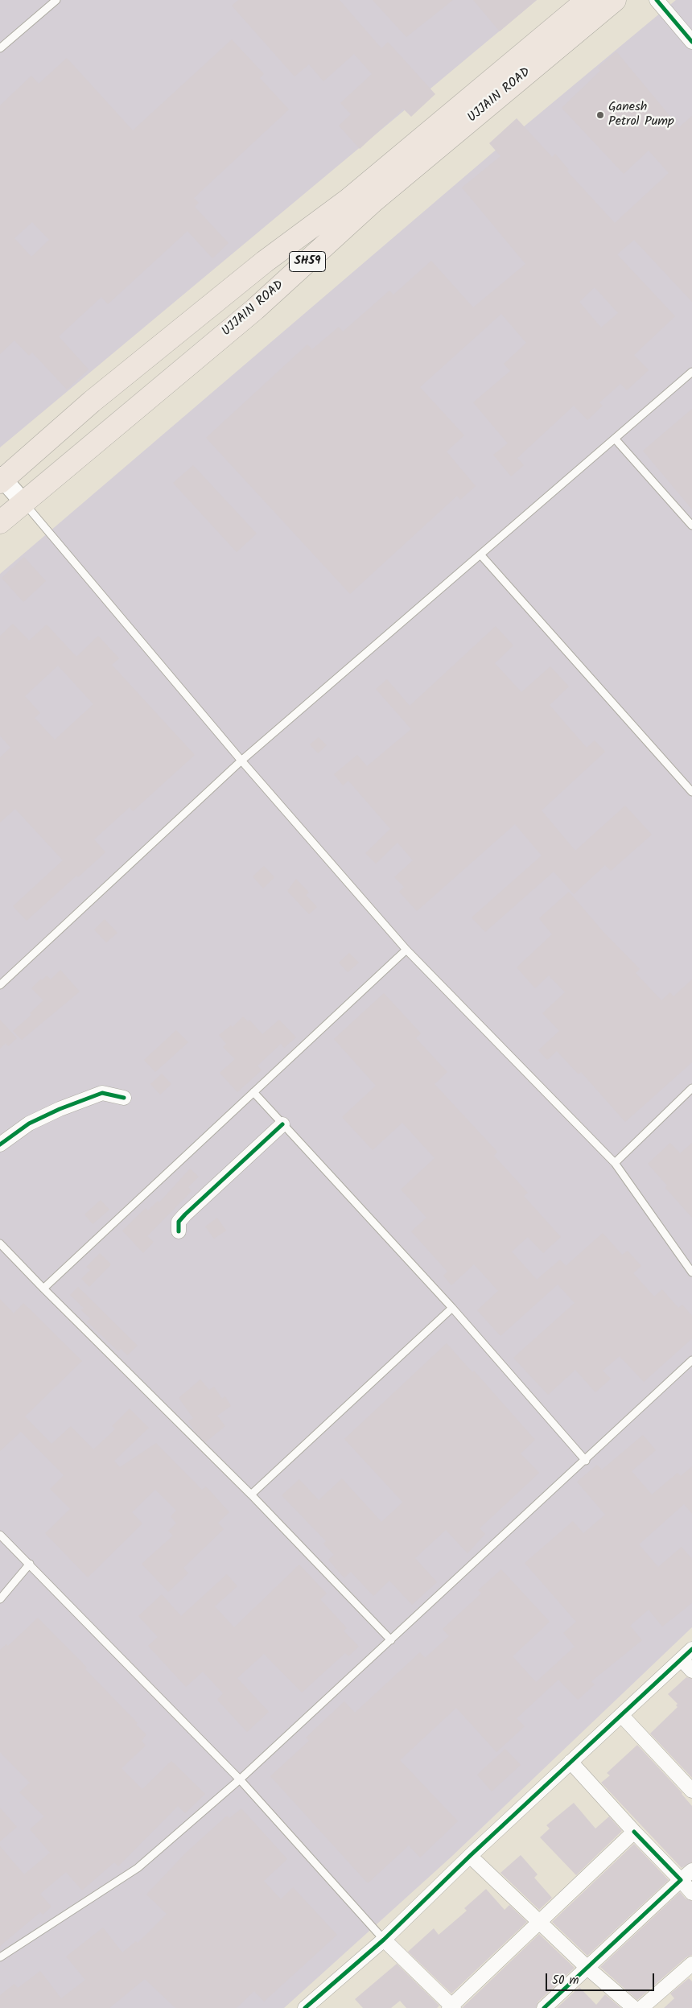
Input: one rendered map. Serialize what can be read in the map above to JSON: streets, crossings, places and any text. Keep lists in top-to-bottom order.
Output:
{
  "streets": {
    "main road": ["UJJAIN ROAD", "SH59"]
  },
  "places": ["Ganesh Petrol Pump"],
  "scale_bar": "50 m"
}
